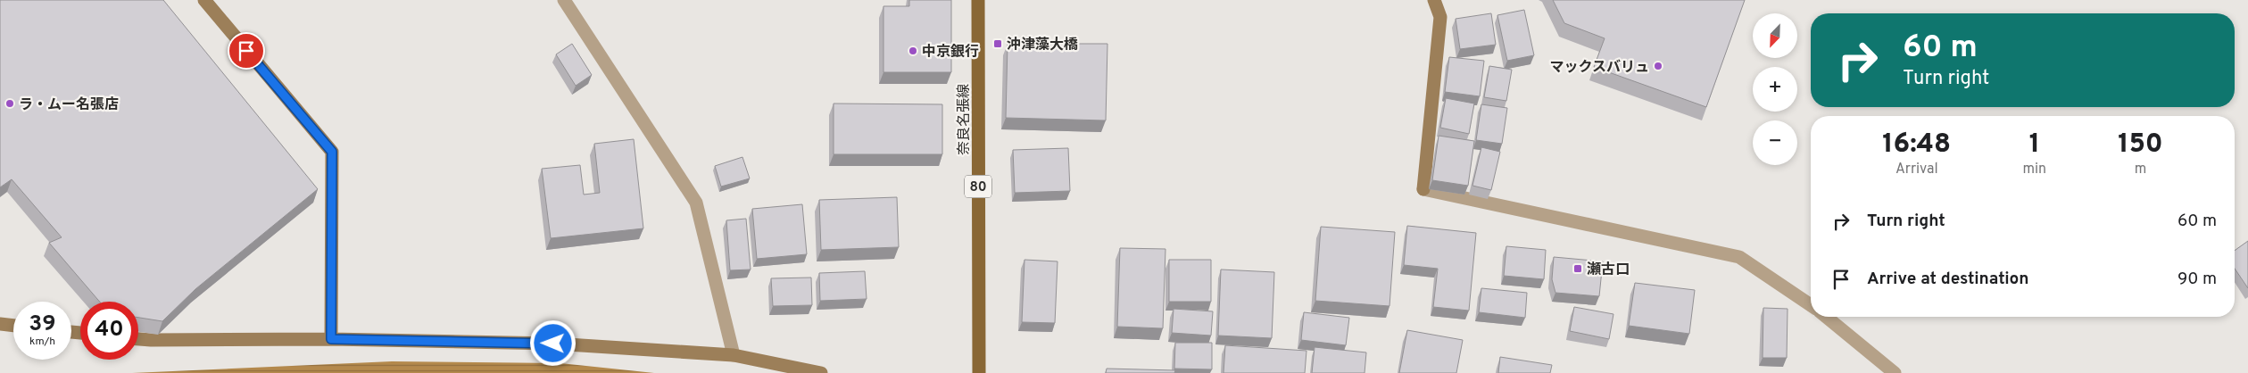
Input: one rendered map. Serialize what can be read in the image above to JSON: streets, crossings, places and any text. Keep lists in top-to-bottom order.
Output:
{
  "streets": {
    "main road": ["奈良名張線", "80"]
  },
  "places": {
    "transit": ["沖津藻大橋", "瀬古口"],
    "other": ["中京銀行", "マックスバリュ", "ラ・ムー名張店"]
  },
  "north": "bottom left",
  "page": {
    "map_buttons": ["+", "−"],
    "turn": ["60 m", "Turn right"],
    "eta": [
      "16:48",
      "Arrival",
      "1",
      "min",
      "150",
      "m"
    ],
    "list": [
      {
        "name": "Turn right",
        "value": "60 m"
      },
      {
        "name": "Arrive at destination",
        "value": "90 m"
      }
    ],
    "speed": "39 km/h",
    "limit": "40"
  }
}
